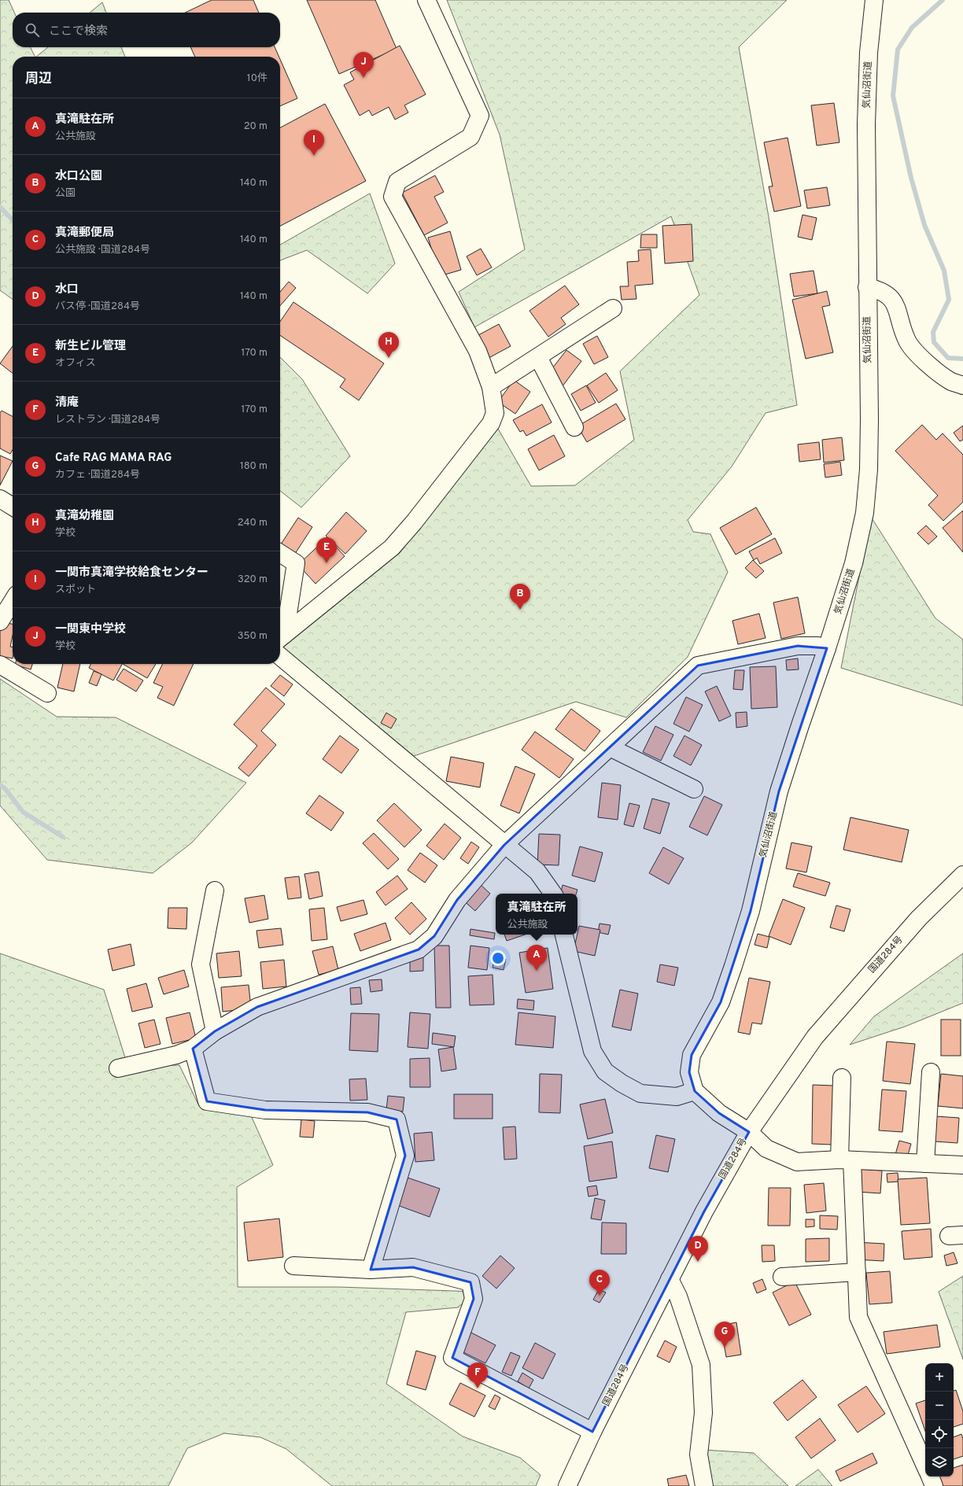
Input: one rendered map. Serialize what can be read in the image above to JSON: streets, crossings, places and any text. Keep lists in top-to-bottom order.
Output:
{
  "streets": {
    "main road": ["気仙沼街道", "国道284号"]
  },
  "page": {
    "search": "ここで検索",
    "pins": [
      "J",
      "I",
      "H",
      "E",
      "B",
      "A",
      "D",
      "C",
      "G",
      "F"
    ],
    "heading": ["周辺", "10件"],
    "list": [
      {
        "mark": "A",
        "name": "真滝駐在所",
        "note": "公共施設",
        "value": "20 m"
      },
      {
        "mark": "B",
        "name": "水口公園",
        "note": "公園",
        "value": "140 m"
      },
      {
        "mark": "C",
        "name": "真滝郵便局",
        "note": "公共施設 · 国道284号",
        "value": "140 m"
      },
      {
        "mark": "D",
        "name": "水口",
        "note": "バス停 · 国道284号",
        "value": "140 m"
      },
      {
        "mark": "E",
        "name": "新生ビル管理",
        "note": "オフィス",
        "value": "170 m"
      },
      {
        "mark": "F",
        "name": "清庵",
        "note": "レストラン · 国道284号",
        "value": "170 m"
      },
      {
        "mark": "G",
        "name": "Cafe RAG MAMA RAG",
        "note": "カフェ · 国道284号",
        "value": "180 m"
      },
      {
        "mark": "H",
        "name": "真滝幼稚園",
        "note": "学校",
        "value": "240 m"
      },
      {
        "mark": "I",
        "name": "一関市真滝学校給食センター",
        "note": "スポット",
        "value": "320 m"
      },
      {
        "mark": "J",
        "name": "一関東中学校",
        "note": "学校",
        "value": "350 m"
      }
    ],
    "popup": ["真滝駐在所", "公共施設"],
    "map_buttons": ["+", "−"]
  }
}
